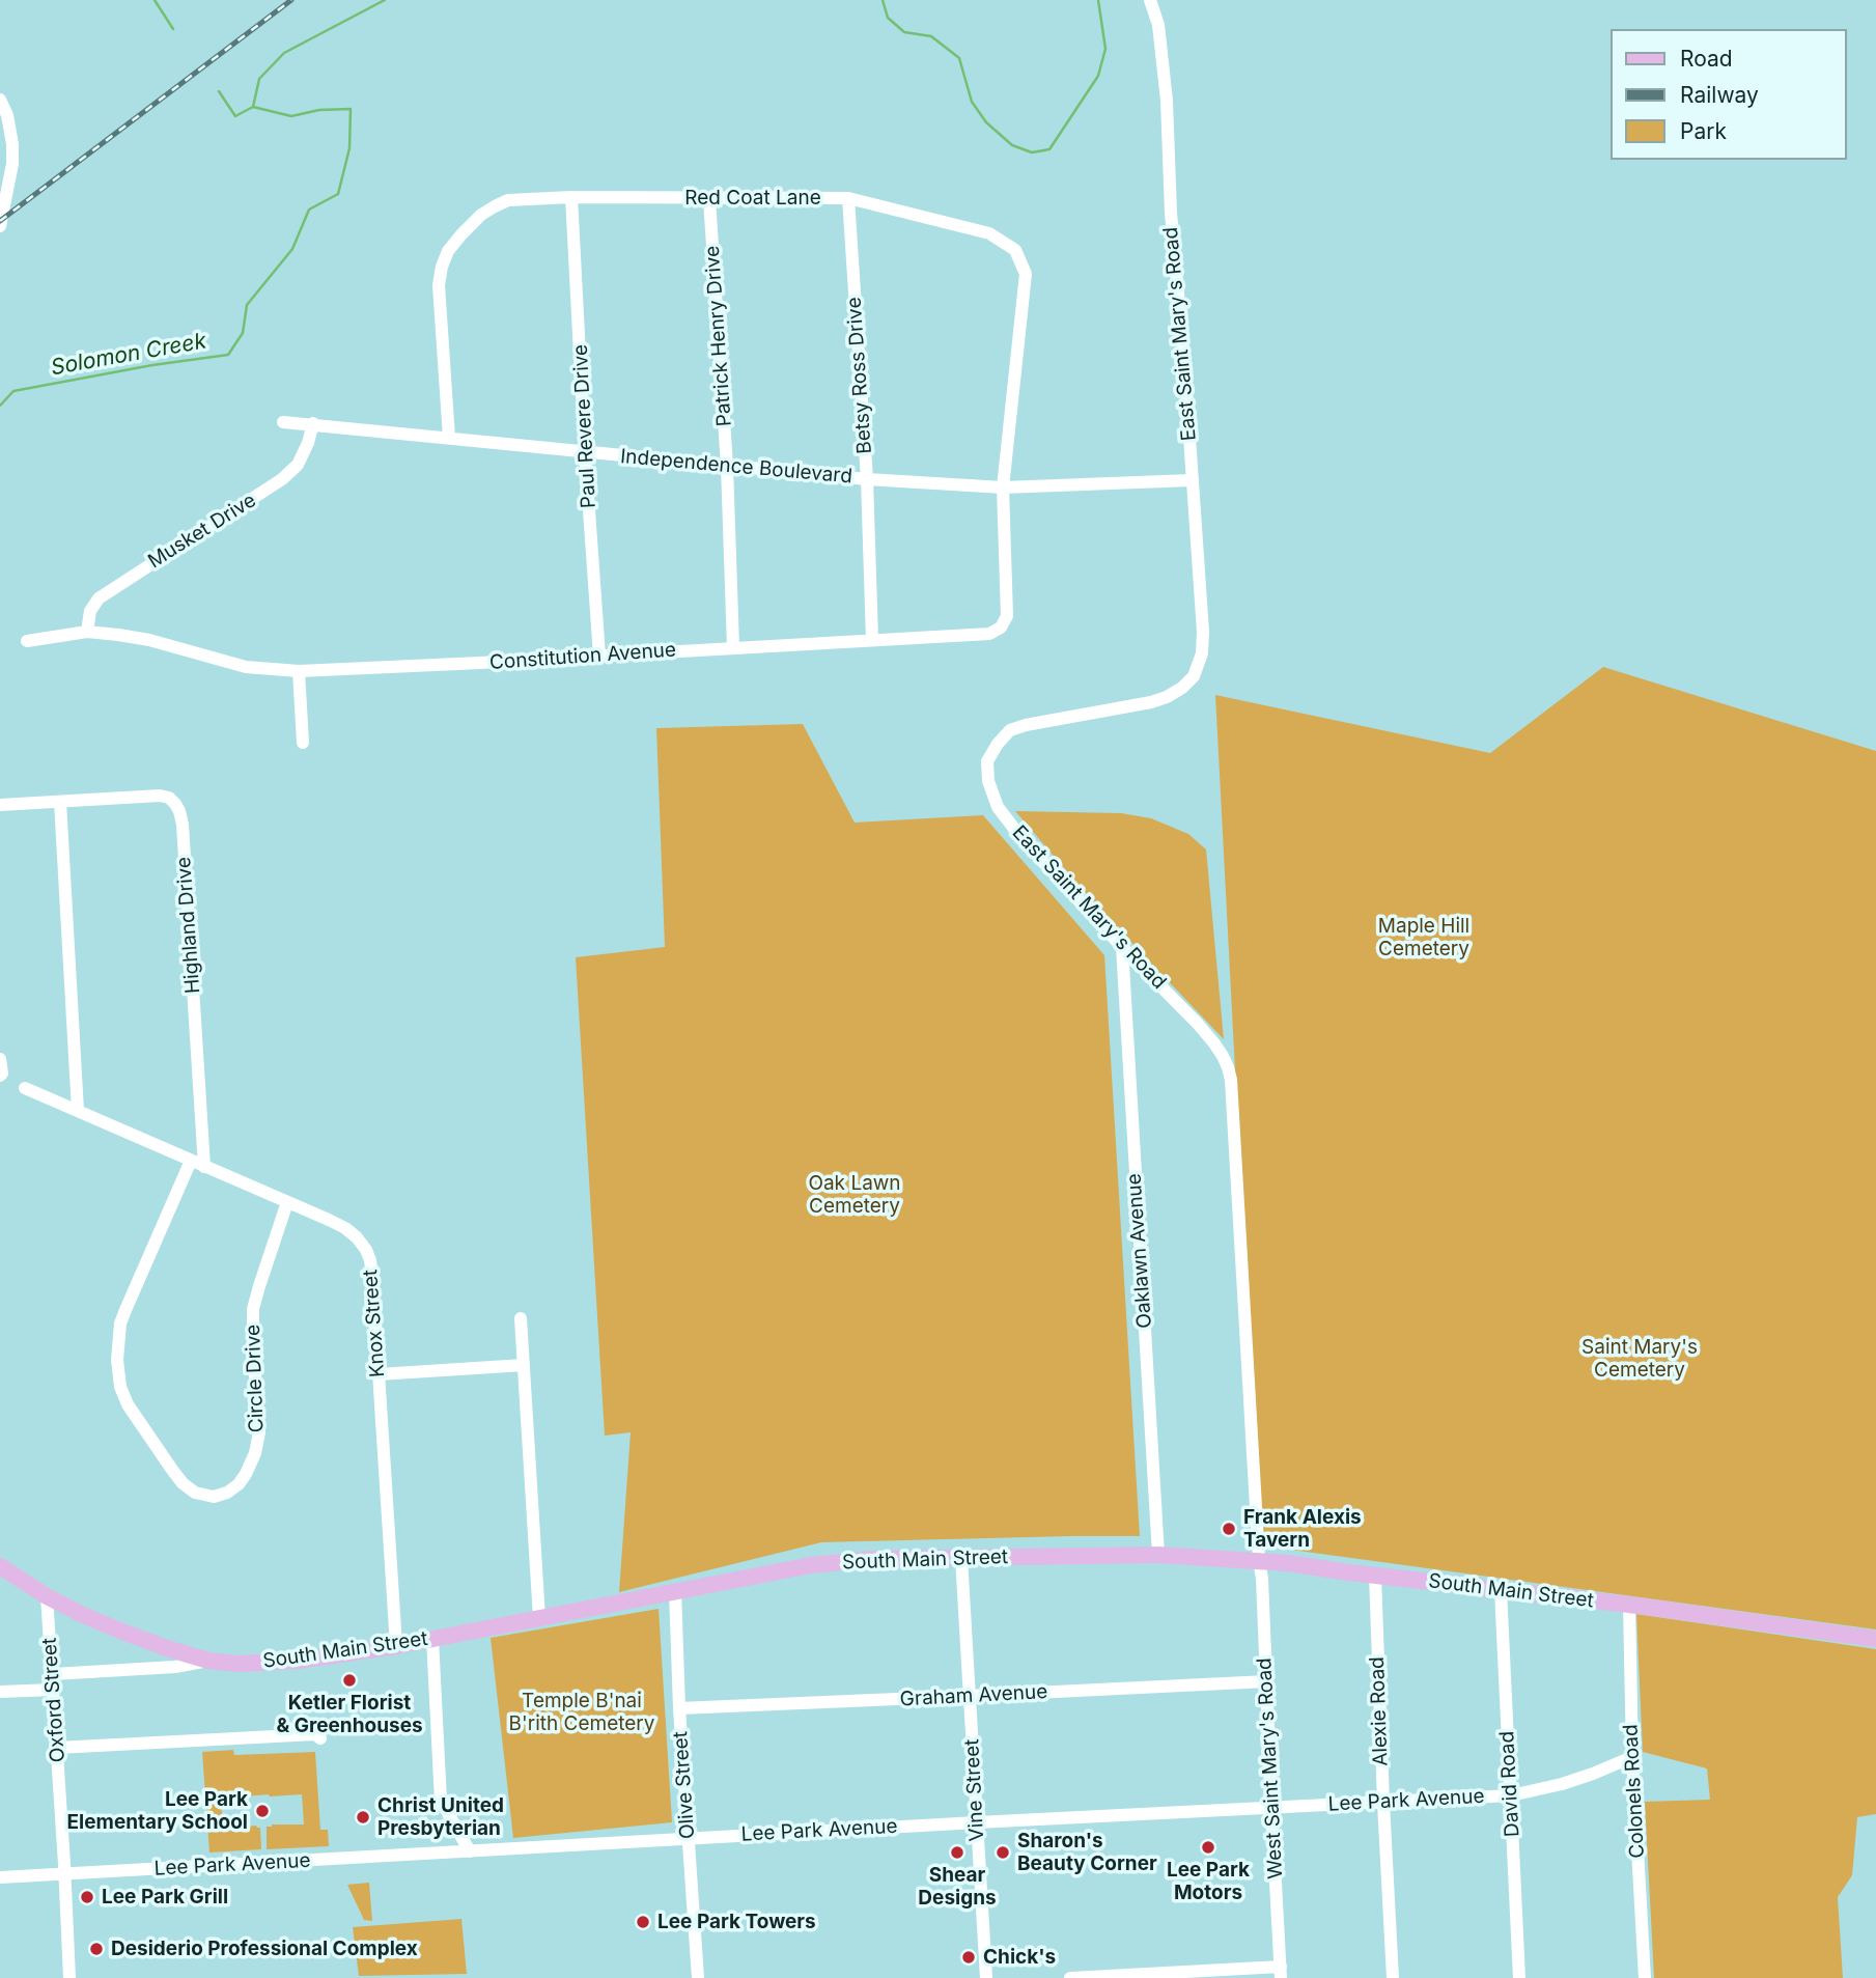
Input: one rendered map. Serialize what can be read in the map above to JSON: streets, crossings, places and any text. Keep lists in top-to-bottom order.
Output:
{
  "streets": {
    "main road": ["South Main Street"],
    "street": [
      "Red Coat Lane",
      "East Saint Mary's Road",
      "Patrick Henry Drive",
      "Betsy Ross Drive",
      "Paul Revere Drive",
      "Independence Boulevard",
      "Musket Drive",
      "Constitution Avenue",
      "Highland Drive",
      "Oaklawn Avenue",
      "Knox Street",
      "Circle Drive",
      "Graham Avenue",
      "Oxford Street",
      "Alexie Road",
      "West Saint Mary's Road",
      "David Road",
      "Olive Street",
      "Vine Street",
      "Colonels Road",
      "Lee Park Avenue"
    ]
  },
  "crossings": [
    ["Red Coat Lane", "Patrick Henry Drive"],
    ["Red Coat Lane", "Betsy Ross Drive"],
    ["Red Coat Lane", "Paul Revere Drive"],
    ["Red Coat Lane", "Independence Boulevard"],
    ["Red Coat Lane", "Constitution Avenue"],
    ["East Saint Mary's Road", "Independence Boulevard"],
    ["East Saint Mary's Road", "Oaklawn Avenue"],
    ["East Saint Mary's Road", "South Main Street"],
    ["East Saint Mary's Road", "West Saint Mary's Road"],
    ["Patrick Henry Drive", "Independence Boulevard"],
    ["Patrick Henry Drive", "Constitution Avenue"],
    ["Betsy Ross Drive", "Independence Boulevard"],
    ["Betsy Ross Drive", "Constitution Avenue"],
    ["Paul Revere Drive", "Independence Boulevard"],
    ["Paul Revere Drive", "Constitution Avenue"],
    ["Independence Boulevard", "Musket Drive"],
    ["Independence Boulevard", "Constitution Avenue"],
    ["Musket Drive", "Constitution Avenue"],
    ["Highland Drive", "Knox Street"],
    ["Oaklawn Avenue", "South Main Street"],
    ["Knox Street", "Circle Drive"],
    ["Knox Street", "South Main Street"],
    ["South Main Street", "Oxford Street"],
    ["South Main Street", "Alexie Road"],
    ["South Main Street", "West Saint Mary's Road"],
    ["South Main Street", "David Road"],
    ["South Main Street", "Olive Street"],
    ["South Main Street", "Vine Street"],
    ["South Main Street", "Colonels Road"],
    ["Graham Avenue", "West Saint Mary's Road"],
    ["Graham Avenue", "Olive Street"],
    ["Graham Avenue", "Vine Street"],
    ["Oxford Street", "Lee Park Avenue"],
    ["Alexie Road", "Lee Park Avenue"],
    ["West Saint Mary's Road", "Lee Park Avenue"],
    ["David Road", "Lee Park Avenue"],
    ["Olive Street", "Lee Park Avenue"],
    ["Vine Street", "Lee Park Avenue"],
    ["Colonels Road", "Lee Park Avenue"]
  ],
  "water": ["Solomon Creek"],
  "parks": [
    "Maple Hill Cemetery",
    "Oak Lawn Cemetery",
    "Saint Mary's Cemetery",
    "Temple B'nai B'rith Cemetery"
  ],
  "places": [
    "Frank Alexis Tavern",
    "Ketler Florist & Greenhouses",
    "Lee Park Elementary School",
    "Christ United Presbyterian",
    "Lee Park Motors",
    "Shear Designs",
    "Sharon's Beauty Corner",
    "Lee Park Grill",
    "Lee Park Towers",
    "Desiderio Professional Complex",
    "Chick's"
  ],
  "legend": ["Road", "Railway", "Park"]
}
